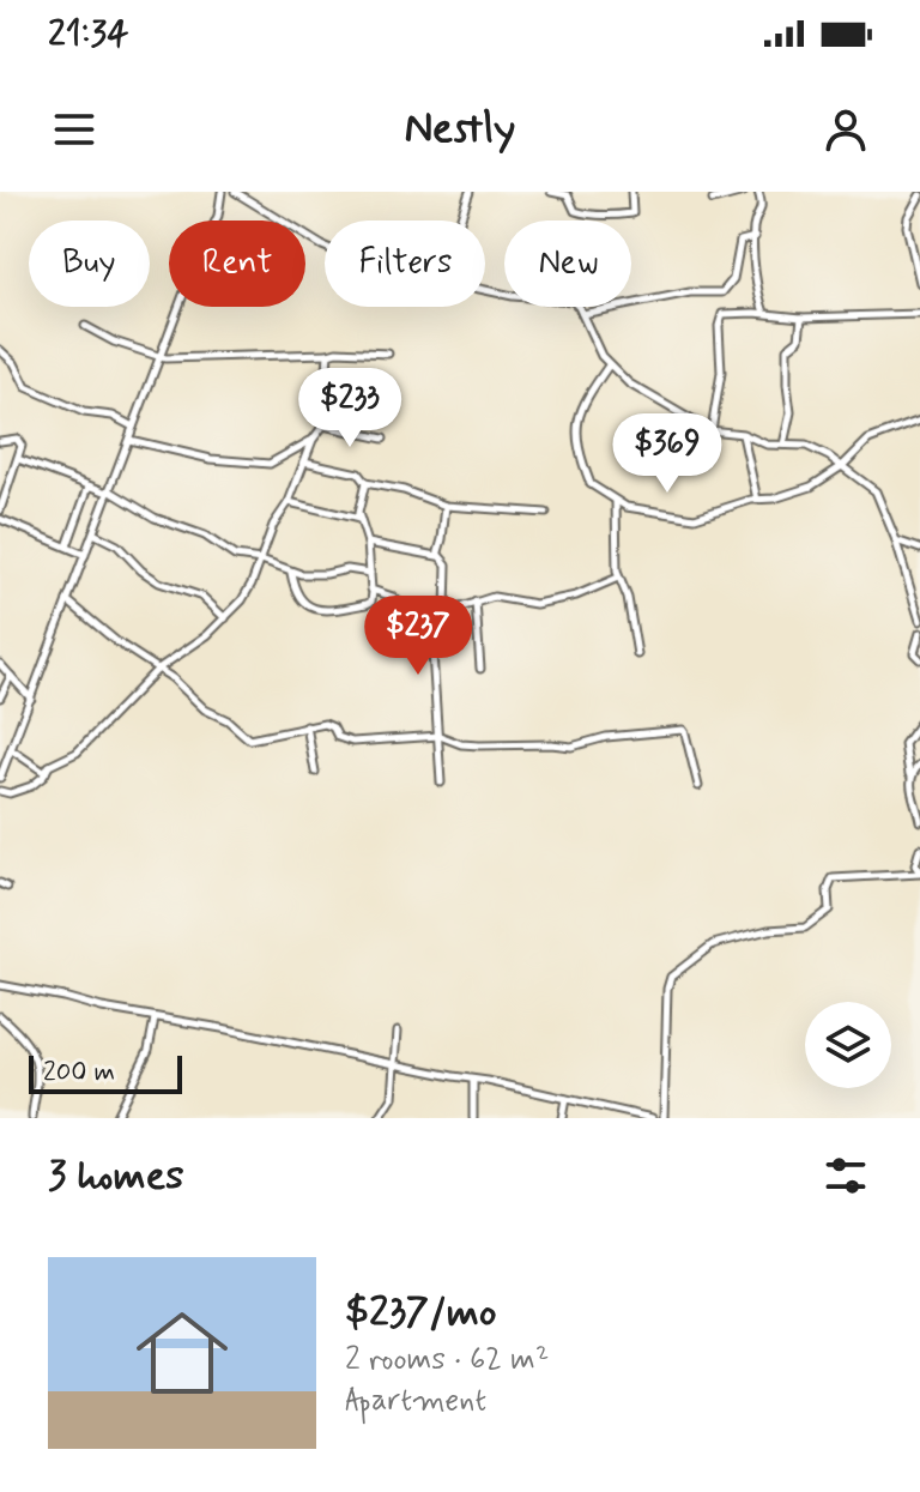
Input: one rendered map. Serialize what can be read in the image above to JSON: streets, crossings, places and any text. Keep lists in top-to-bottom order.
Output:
{
  "scale_bar": "200 m",
  "page": {
    "status": "21:34",
    "header": "Nestly",
    "chip": [
      "Buy",
      "Rent",
      "Filters",
      "New"
    ],
    "price": ["$233", "$369", "$237"],
    "scale": "200 m",
    "heading": "3 homes",
    "list": [
      {
        "name": "$237/mo",
        "note": "2 rooms · 62 m² · Apartment"
      }
    ]
  }
}
